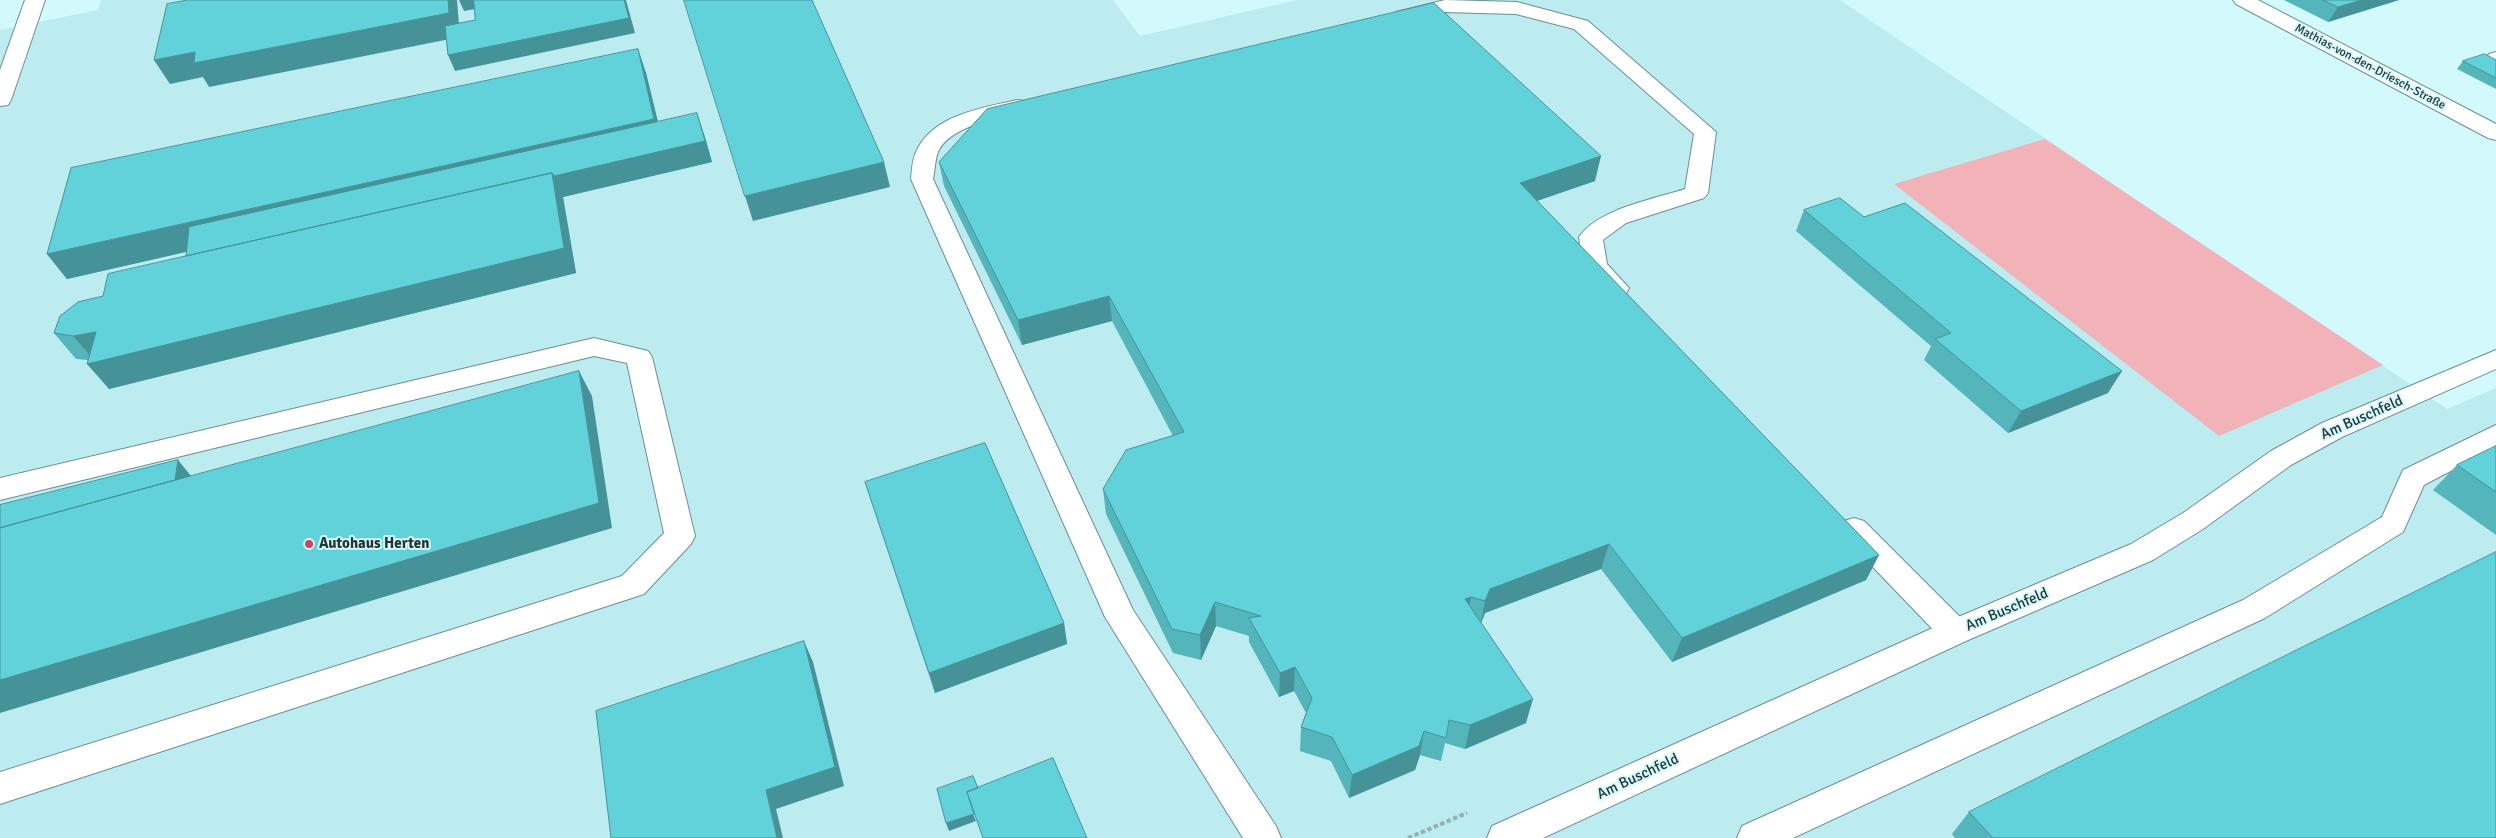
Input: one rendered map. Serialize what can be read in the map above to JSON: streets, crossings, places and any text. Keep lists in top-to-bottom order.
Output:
{
  "streets": {
    "street": ["Mathias-von-den-Driesch-Straße", "Am Buschfeld"]
  },
  "places": ["Autohaus Herten"]
}
